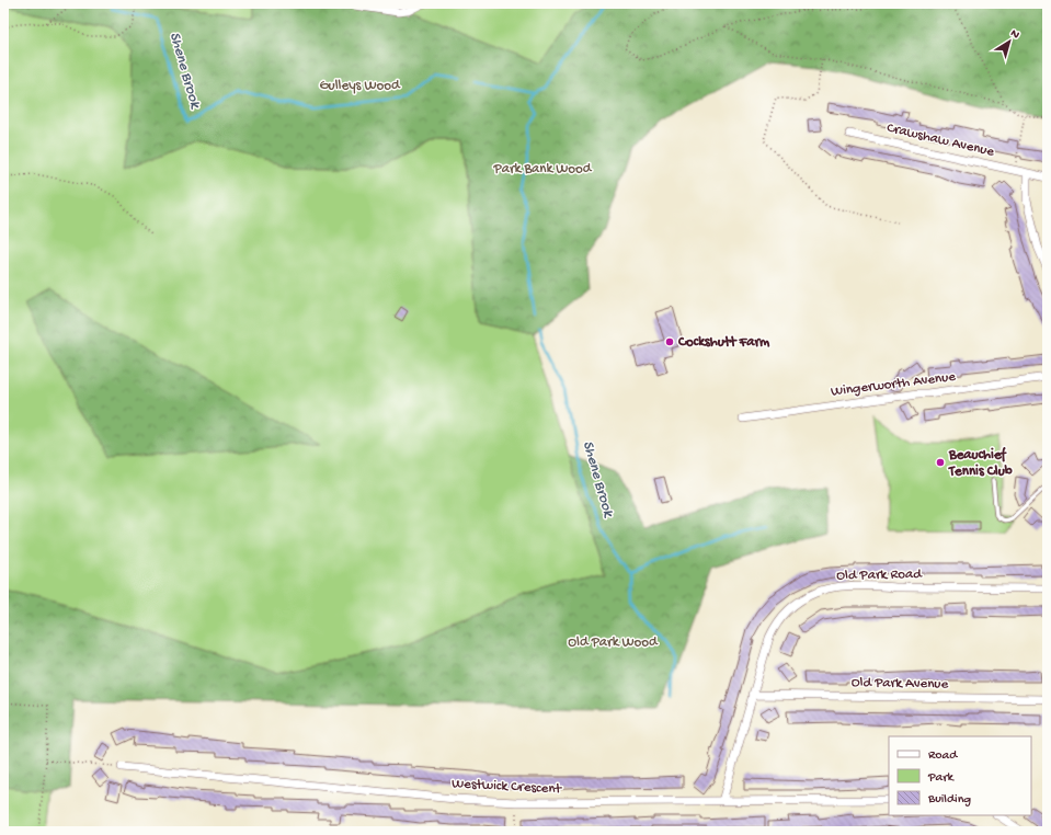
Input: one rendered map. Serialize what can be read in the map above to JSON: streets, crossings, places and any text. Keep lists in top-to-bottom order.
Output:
{
  "streets": {
    "street": [
      "Crawshaw Avenue",
      "Wingerworth Avenue",
      "Old Park Road",
      "Old Park Avenue",
      "Westwick Crescent"
    ]
  },
  "crossings": [
    ["Old Park Road", "Old Park Avenue"],
    ["Old Park Road", "Westwick Crescent"]
  ],
  "water": ["Shene Brook"],
  "parks": ["Gulleys Wood", "Park Bank Wood", "Old Park Wood"],
  "places": ["Cockshutt Farm", "Beauchief Tennis Club"],
  "legend": ["Road", "Park", "Building"],
  "north": "top right"
}
